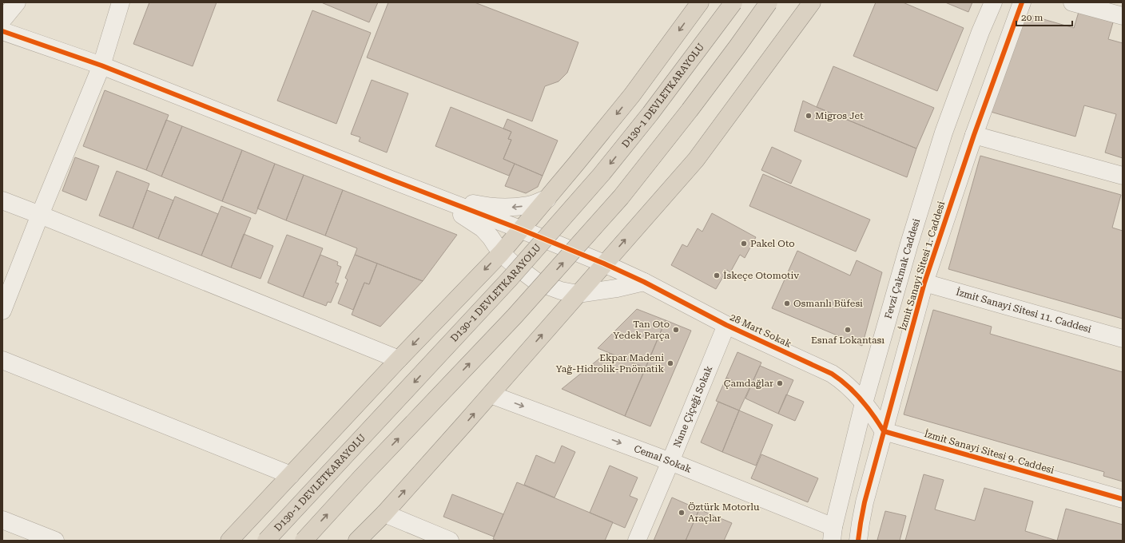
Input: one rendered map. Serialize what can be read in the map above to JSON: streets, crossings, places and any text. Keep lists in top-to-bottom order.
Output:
{
  "streets": {
    "highway": ["D130-1 DEVLETKARAYOLU"],
    "street": [
      "İzmit Sanayi Sitesi 1. Caddesi",
      "Fevzi Çakmak Caddesi",
      "İzmit Sanayi Sitesi 11. Caddesi",
      "28 Mart Sokak",
      "Nane Çiçeği Sokak",
      "İzmit Sanayi Sitesi 9. Caddesi",
      "Cemal Sokak"
    ]
  },
  "crossings": [
    ["İzmit Sanayi Sitesi 1. Caddesi", "İzmit Sanayi Sitesi 11. Caddesi"],
    ["İzmit Sanayi Sitesi 1. Caddesi", "İzmit Sanayi Sitesi 9. Caddesi"],
    ["Fevzi Çakmak Caddesi", "28 Mart Sokak"],
    ["Fevzi Çakmak Caddesi", "Cemal Sokak"],
    ["28 Mart Sokak", "Nane Çiçeği Sokak"],
    ["Nane Çiçeği Sokak", "Cemal Sokak"]
  ],
  "places": [
    "Migros Jet",
    "Pakel Oto",
    "İskeçe Otomotiv",
    "Osmanlı Büfesi",
    "Tan Oto Yedek Parça",
    "Esnaf Lokantası",
    "Ekpar Madeni Yağ-Hidrolik-Pnömatik",
    "Çamdağlar",
    "Öztürk Motorlu Araçlar"
  ],
  "scale_bar": "20 m"
}
